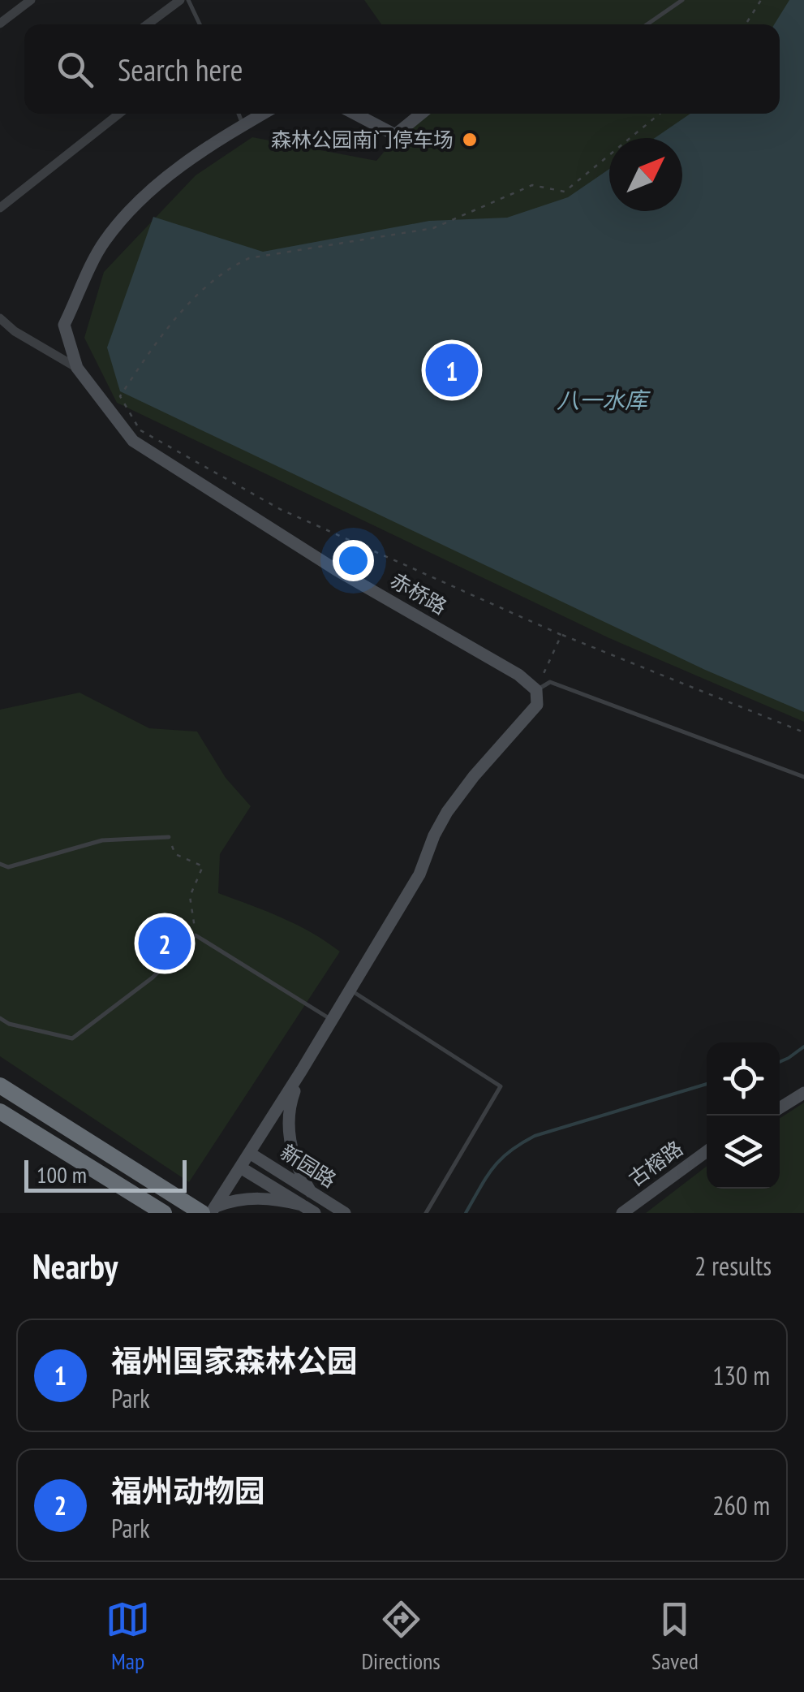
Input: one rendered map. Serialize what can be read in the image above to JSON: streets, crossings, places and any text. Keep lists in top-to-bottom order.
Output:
{
  "streets": {
    "street": ["赤桥路", "古榕路", "新园路"]
  },
  "water": ["八一水库"],
  "places": ["森林公园南门停车场"],
  "scale_bar": "100 m",
  "north": "top right",
  "page": {
    "search": "Search here",
    "pins": ["1", "2"],
    "scale": "100 m",
    "heading": ["Nearby", "2 results"],
    "list": [
      {
        "mark": "1",
        "name": "福州国家森林公园",
        "note": "Park",
        "value": "130 m"
      },
      {
        "mark": "2",
        "name": "福州动物园",
        "note": "Park",
        "value": "260 m"
      }
    ],
    "nav": ["Map", "Directions", "Saved"]
  }
}
